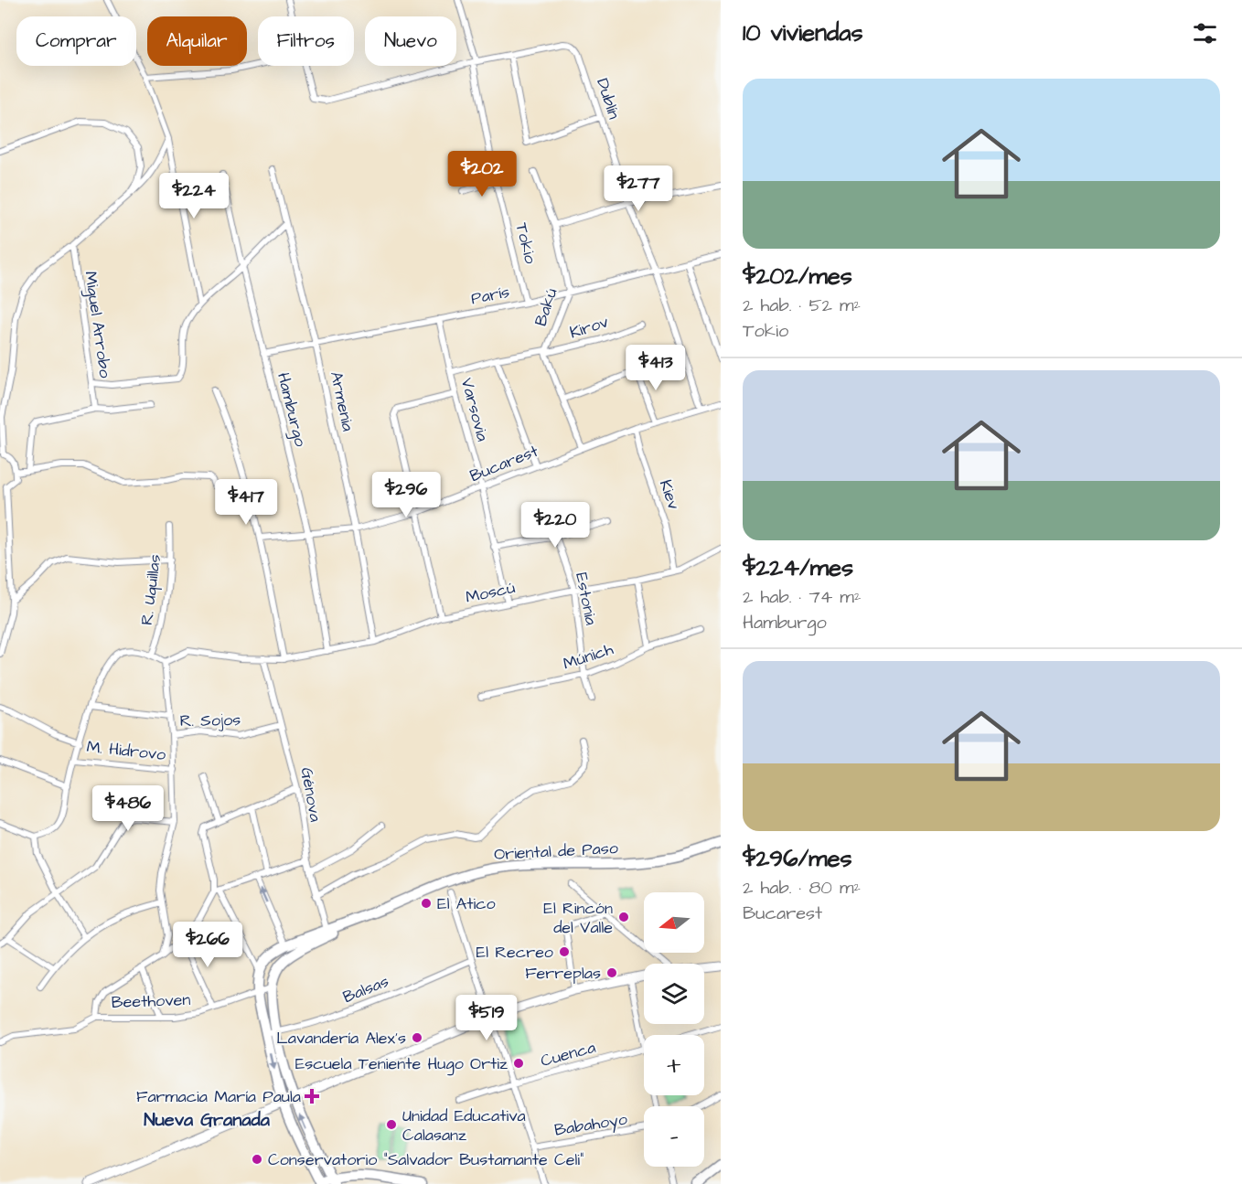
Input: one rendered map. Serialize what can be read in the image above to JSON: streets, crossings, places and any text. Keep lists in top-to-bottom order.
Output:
{
  "streets": {
    "main road": ["Oriental de Paso"],
    "street": [
      "Dublín",
      "Tokio",
      "París",
      "Bakú",
      "Miguel Arrobo",
      "Kirov",
      "Armenia",
      "Hamburgo",
      "Varsovia",
      "Bucarest",
      "Kiev",
      "R. Uquillas",
      "Moscú",
      "Estonia",
      "Múnich",
      "R. Sojos",
      "M. Hidrovo",
      "Génova",
      "Balsas",
      "Beethoven",
      "Cuenca",
      "Babahoyo"
    ]
  },
  "crossings": [
    ["Dublín", "Tokio"],
    ["Dublín", "París"],
    ["Dublín", "Bucarest"],
    ["Tokio", "París"],
    ["París", "Bakú"],
    ["París", "Armenia"],
    ["París", "Hamburgo"],
    ["París", "Varsovia"],
    ["Bakú", "Kirov"],
    ["Kirov", "Varsovia"],
    ["Armenia", "Bucarest"],
    ["Armenia", "Moscú"],
    ["Hamburgo", "Bucarest"],
    ["Hamburgo", "Moscú"],
    ["Varsovia", "Bucarest"],
    ["Varsovia", "Moscú"],
    ["Bucarest", "Kiev"],
    ["Kiev", "Moscú"],
    ["Moscú", "Estonia"],
    ["Moscú", "Génova"],
    ["Estonia", "Múnich"],
    ["R. Sojos", "Génova"],
    ["Génova", "Oriental de Paso"]
  ],
  "districts": ["Nueva Granada"],
  "places": {
    "other": [
      "El Atico",
      "El Rincón del Valle",
      "El Recreo",
      "Ferreplas",
      "Lavandería Alex's",
      "Escuela Teniente Hugo Ortìz",
      "Unidad Educativa Calasanz",
      "Conservatorio \"Salvador Bustamante Celi\""
    ],
    "health": ["Farmacia María Paula"]
  },
  "north": "left",
  "page": {
    "heading": "10 viviendas",
    "chip": [
      "Comprar",
      "Alquilar",
      "Filtros",
      "Nuevo"
    ],
    "list": [
      {
        "name": "$202/mes",
        "note": "2 hab. · 52 m² · Tokio"
      },
      {
        "name": "$224/mes",
        "note": "2 hab. · 74 m² · Hamburgo"
      },
      {
        "name": "$296/mes",
        "note": "2 hab. · 80 m² · Bucarest"
      }
    ],
    "price": [
      "$202",
      "$277",
      "$224",
      "$413",
      "$296",
      "$417",
      "$220",
      "$486",
      "$266",
      "$519"
    ],
    "map_buttons": ["+", "−"]
  }
}
